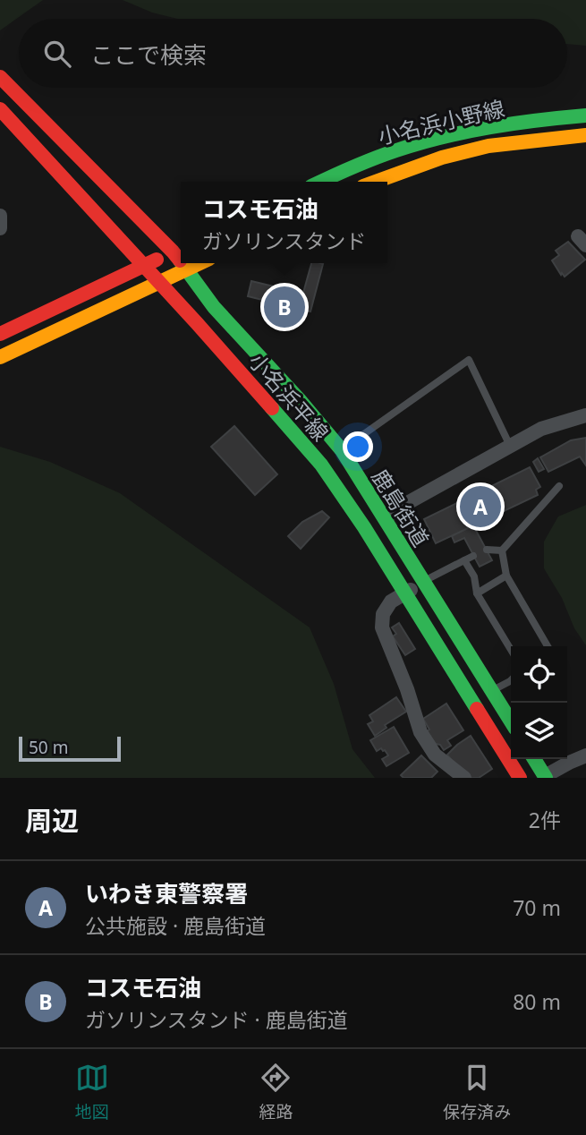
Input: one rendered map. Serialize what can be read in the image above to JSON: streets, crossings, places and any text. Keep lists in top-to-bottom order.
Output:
{
  "streets": {
    "main road": ["小名浜小野線", "小名浜平線", "鹿島街道"]
  },
  "scale_bar": "50 m",
  "page": {
    "search": "ここで検索",
    "popup": ["コスモ石油", "ガソリンスタンド"],
    "pins": ["B", "A"],
    "scale": "50 m",
    "heading": ["周辺", "2件"],
    "list": [
      {
        "mark": "A",
        "name": "いわき東警察署",
        "note": "公共施設 · 鹿島街道",
        "value": "70 m"
      },
      {
        "mark": "B",
        "name": "コスモ石油",
        "note": "ガソリンスタンド · 鹿島街道",
        "value": "80 m"
      }
    ],
    "nav": ["地図", "経路", "保存済み"]
  }
}
